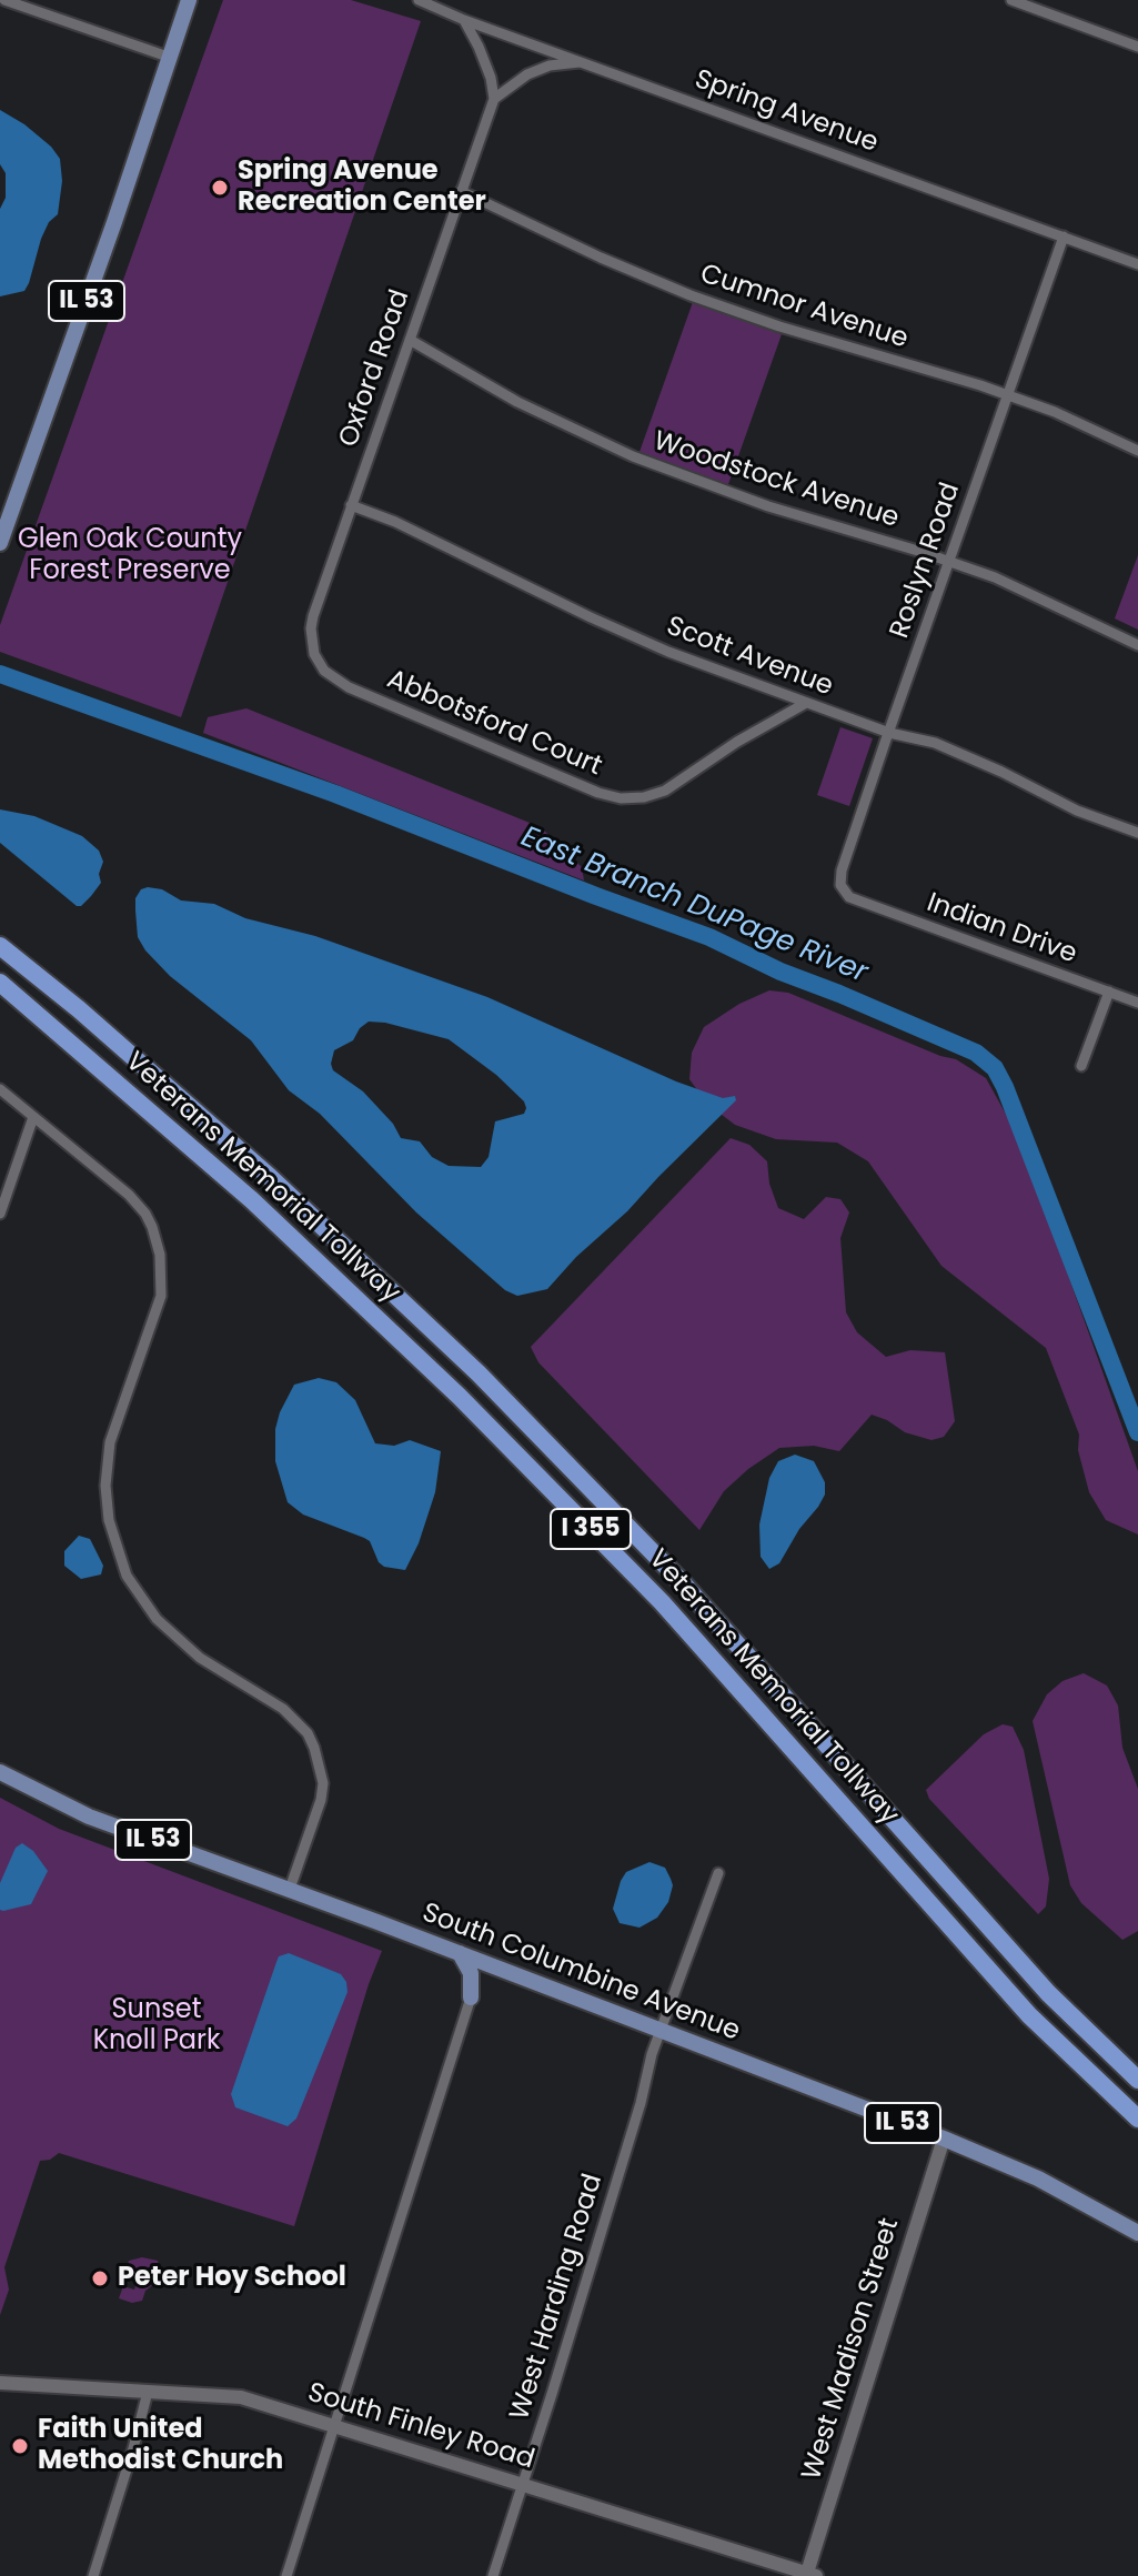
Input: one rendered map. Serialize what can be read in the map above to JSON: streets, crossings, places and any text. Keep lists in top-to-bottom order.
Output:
{
  "streets": {
    "highway": ["Veterans Memorial Tollway", "I 355"],
    "main road": [
      "IL 53",
      "South Columbine Avenue",
      "West Madison Street",
      "South Finley Road"
    ],
    "street": [
      "Spring Avenue",
      "Cumnor Avenue",
      "Oxford Road",
      "Woodstock Avenue",
      "Roslyn Road",
      "Scott Avenue",
      "Abbotsford Court",
      "Indian Drive",
      "West Harding Road"
    ]
  },
  "crossings": [
    ["Spring Avenue", "Roslyn Road"],
    ["Cumnor Avenue", "Oxford Road"],
    ["Cumnor Avenue", "Roslyn Road"],
    ["Oxford Road", "Woodstock Avenue"],
    ["Oxford Road", "Scott Avenue"],
    ["Oxford Road", "Abbotsford Court"],
    ["Woodstock Avenue", "Roslyn Road"],
    ["Roslyn Road", "Scott Avenue"],
    ["Roslyn Road", "Indian Drive"],
    ["Scott Avenue", "Abbotsford Court"],
    ["South Columbine Avenue", "West Harding Road"],
    ["South Columbine Avenue", "West Madison Street"],
    ["West Harding Road", "South Finley Road"],
    ["West Madison Street", "South Finley Road"]
  ],
  "water": ["East Branch DuPage River"],
  "parks": ["Glen Oak County Forest Preserve", "Sunset Knoll Park"],
  "places": ["Spring Avenue Recreation Center", "Peter Hoy School", "Faith United Methodist Church"]
}
